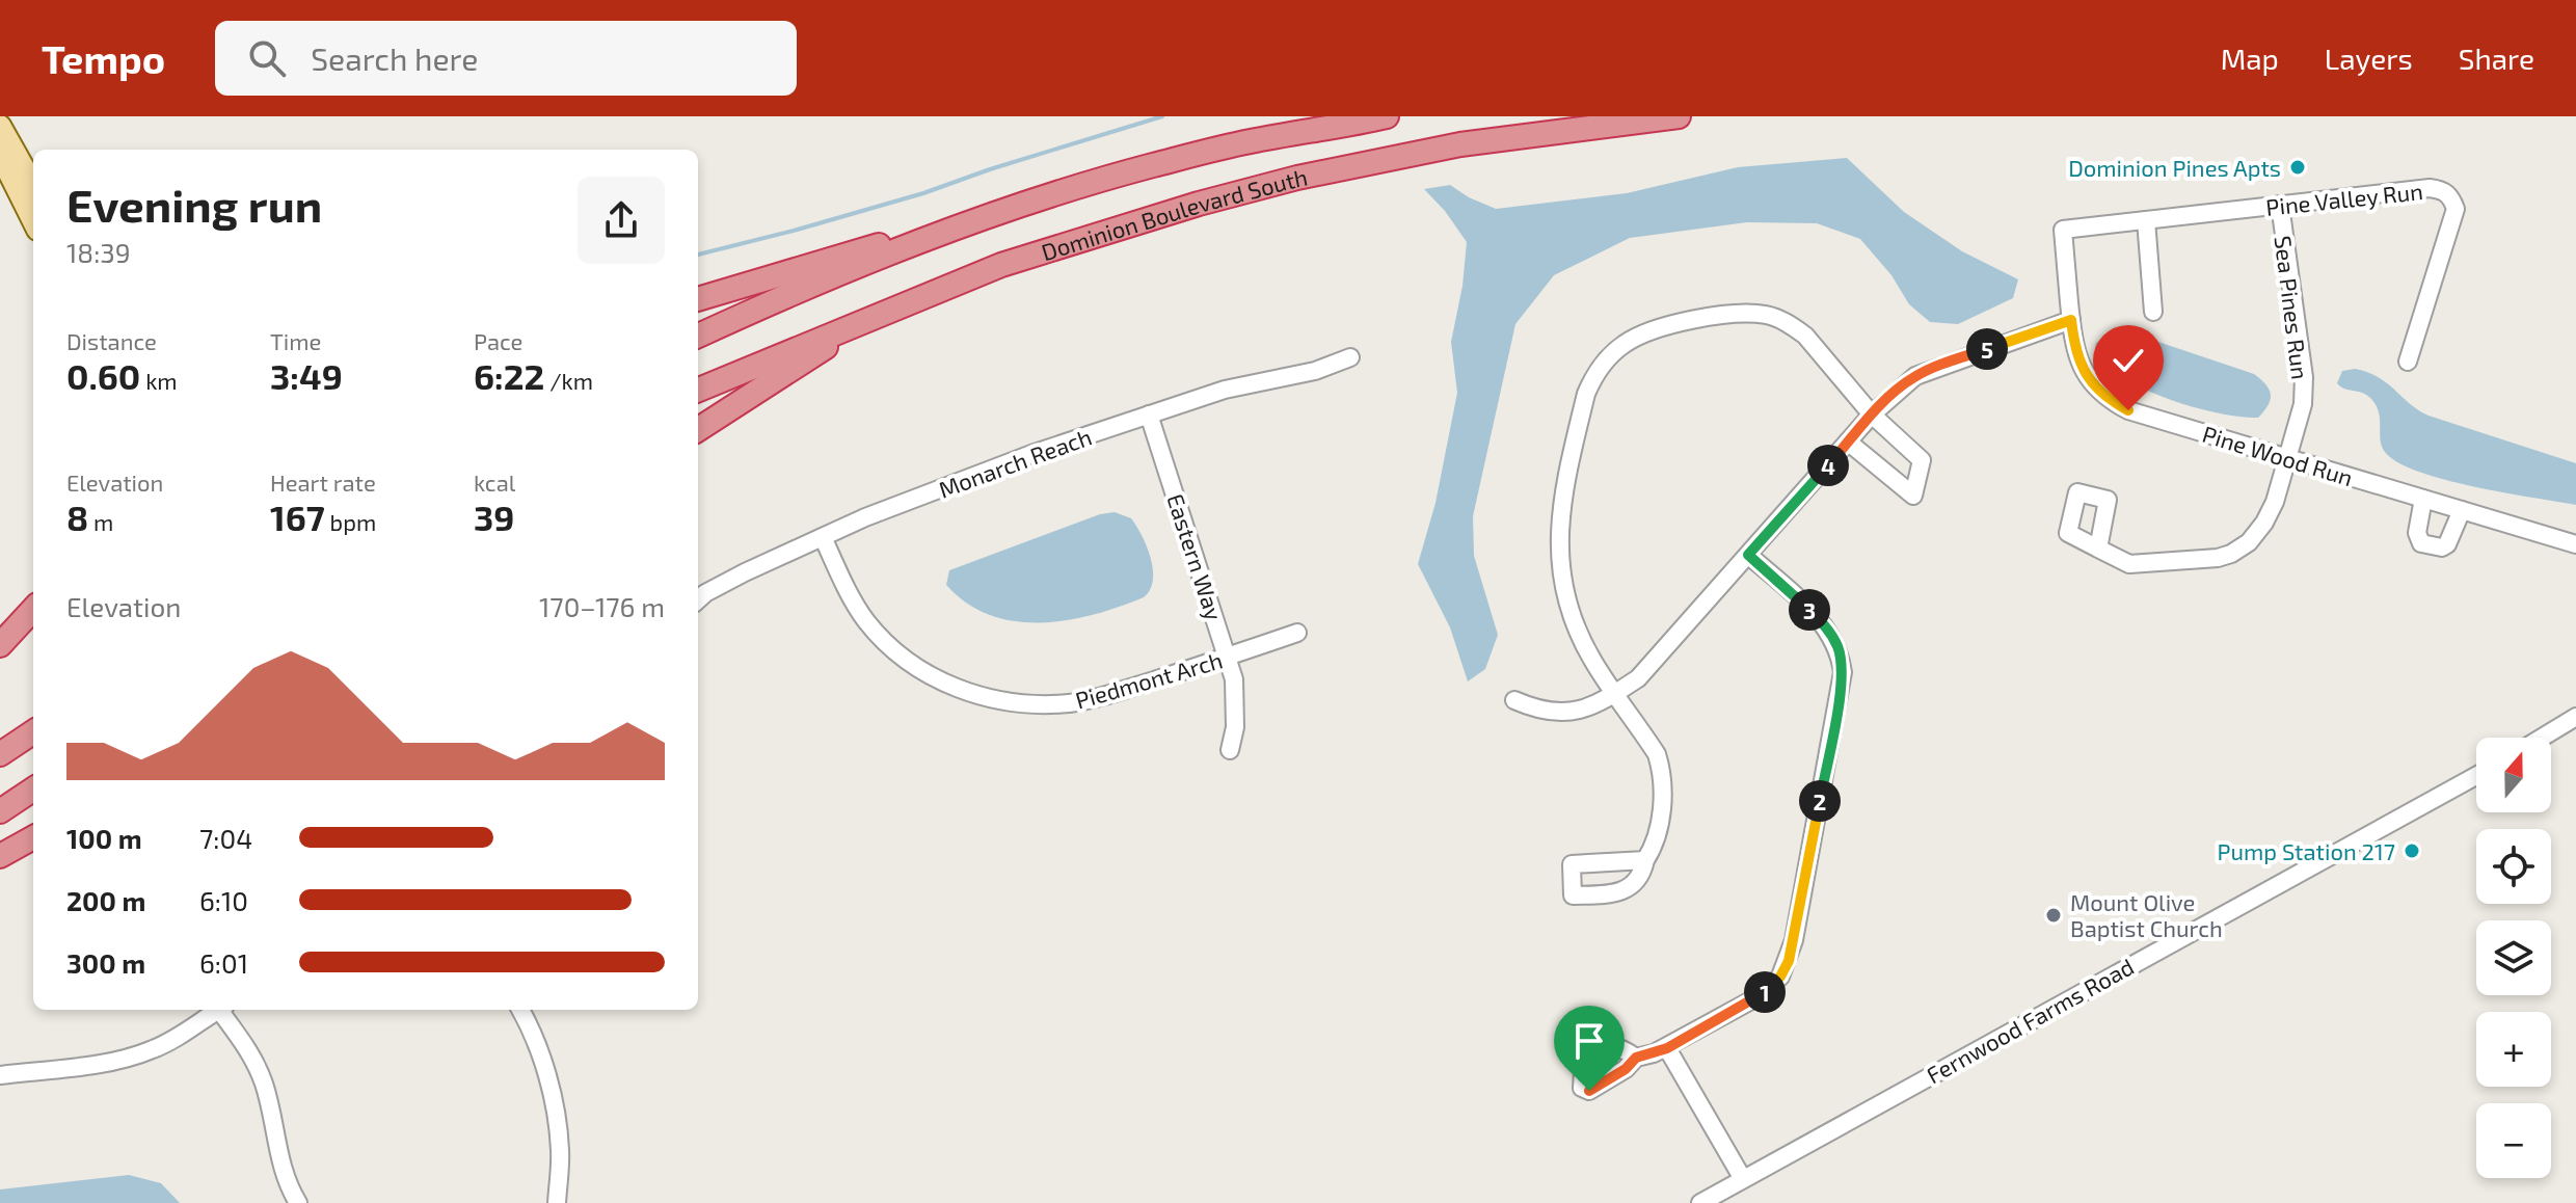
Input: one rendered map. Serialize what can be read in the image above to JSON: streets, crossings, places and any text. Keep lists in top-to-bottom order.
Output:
{
  "streets": {
    "highway": ["Dominion Boulevard South"],
    "street": [
      "Pine Valley Run",
      "Sea Pines Run",
      "Pine Wood Run",
      "Monarch Reach",
      "Eastern Way",
      "Piedmont Arch",
      "Fernwood Farms Road"
    ]
  },
  "crossings": [
    ["Pine Valley Run", "Sea Pines Run"],
    ["Pine Valley Run", "Pine Wood Run"],
    ["Sea Pines Run", "Pine Wood Run"],
    ["Monarch Reach", "Eastern Way"],
    ["Monarch Reach", "Piedmont Arch"],
    ["Eastern Way", "Piedmont Arch"]
  ],
  "places": ["Dominion Pines Apts", "Pump Station 217", "Mount Olive Baptist Church"],
  "north": "top",
  "page": {
    "header": "Tempo",
    "search": "Search here",
    "nav": ["Map", "Layers", "Share"],
    "heading": ["Evening run", "18:39"],
    "stats": [
      ["Distance", "0.60 km"],
      ["Time", "3:49"],
      ["Pace", "6:22 /km"],
      ["Elevation", "8 m"],
      ["Heart rate", "167 bpm"],
      ["kcal", "39"]
    ],
    "pins": [
      "5",
      "4",
      "3",
      "2",
      "1"
    ],
    "chart": ["Elevation", "170–176 m"],
    "map_buttons": ["+", "−"],
    "list": [
      {
        "name": "100 m",
        "note": "7:04"
      },
      {
        "name": "200 m",
        "note": "6:10"
      },
      {
        "name": "300 m",
        "note": "6:01"
      }
    ]
  }
}
